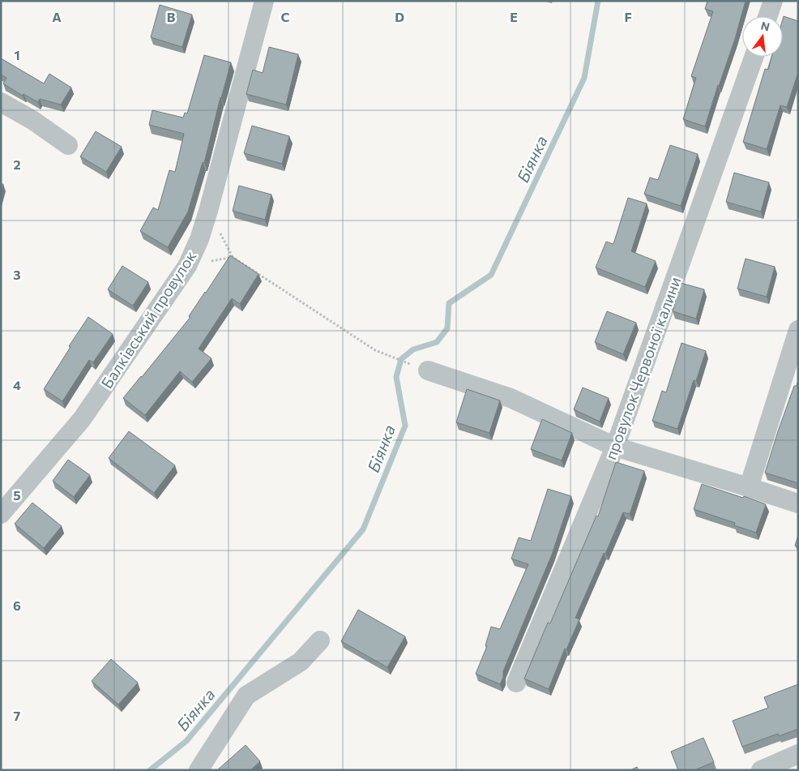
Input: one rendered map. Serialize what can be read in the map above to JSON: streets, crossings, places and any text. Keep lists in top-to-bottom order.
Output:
{
  "streets": {
    "street": ["Балківський провулок", "провулок Червоної калини"]
  },
  "water": ["Біянка"],
  "north": "top",
  "grid": {
    "columns": [
      "A",
      "B",
      "C",
      "D",
      "E",
      "F"
    ],
    "rows": [
      "1",
      "2",
      "3",
      "4",
      "5",
      "6",
      "7"
    ]
  }
}
